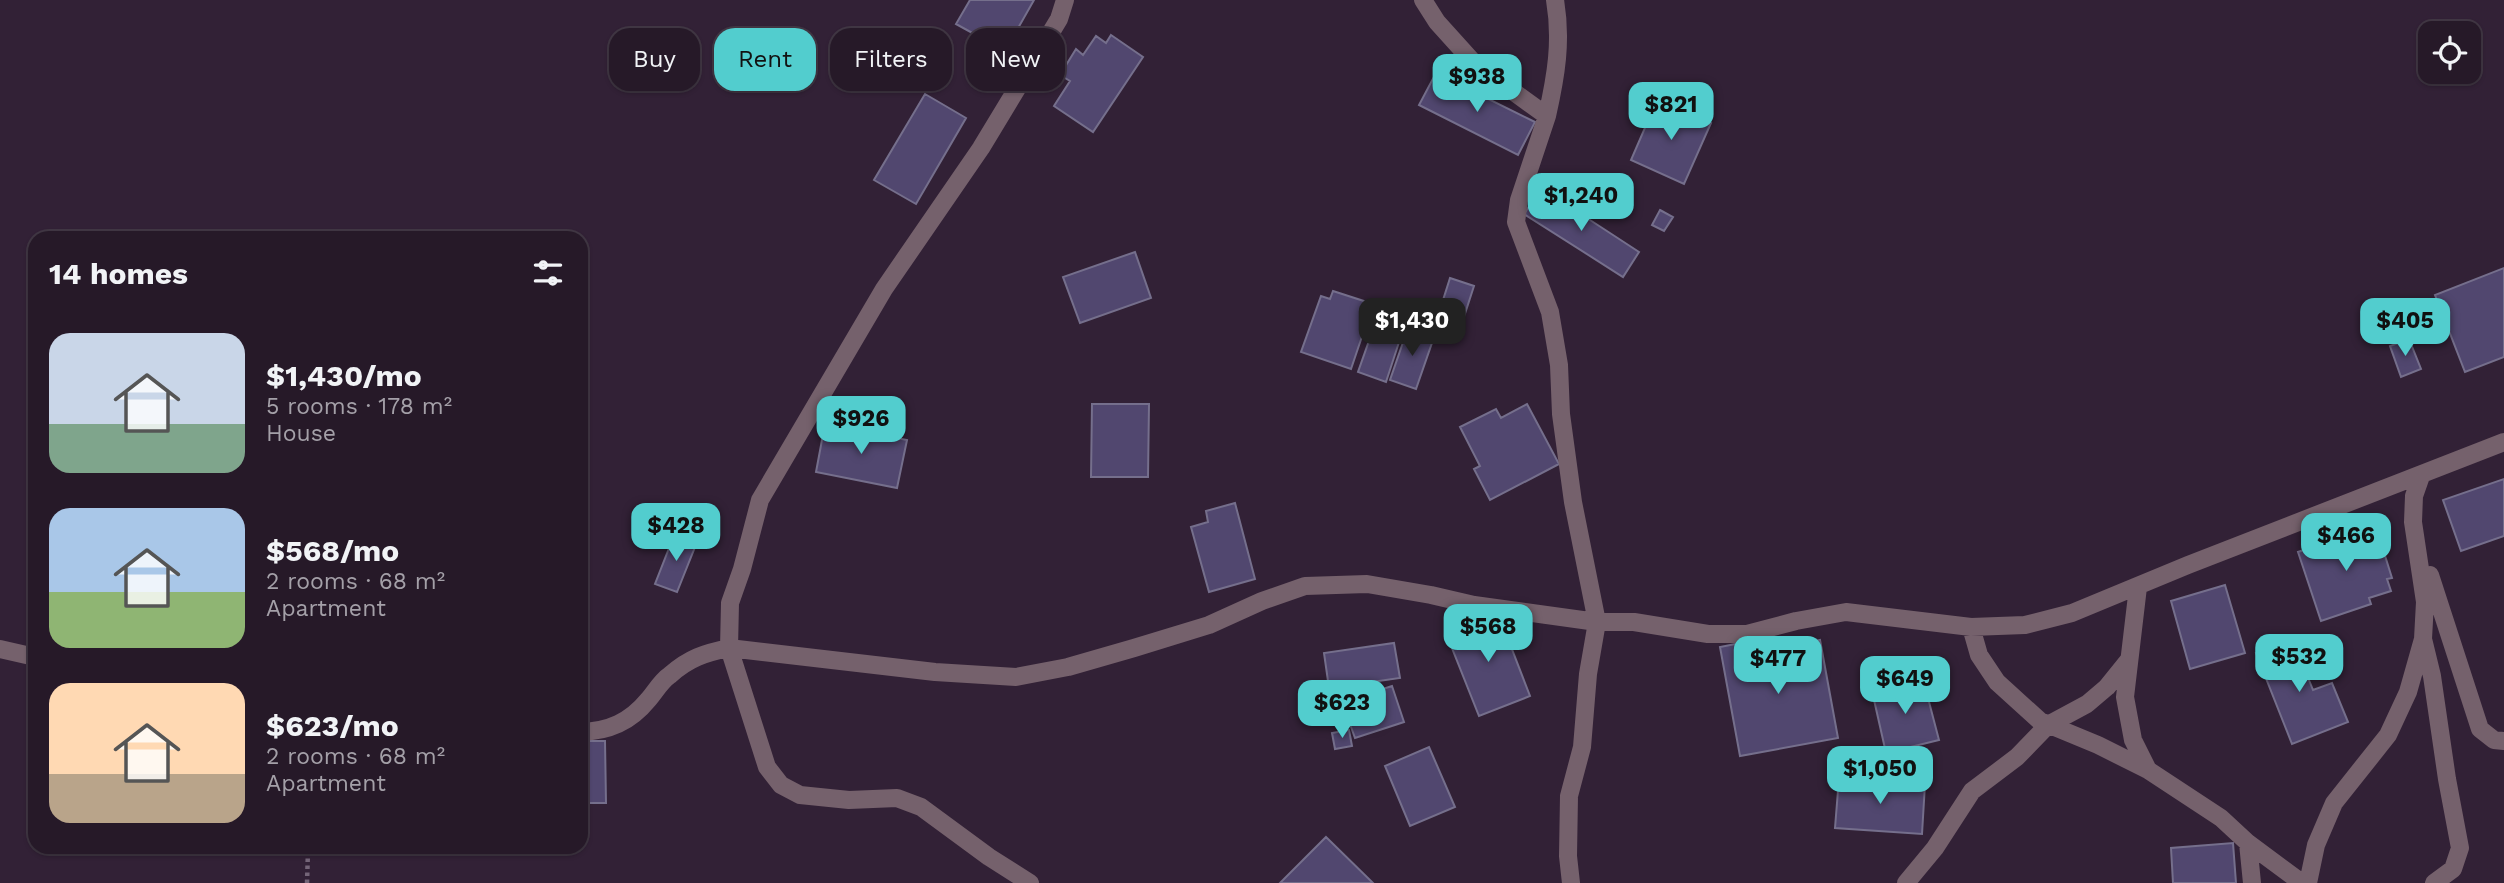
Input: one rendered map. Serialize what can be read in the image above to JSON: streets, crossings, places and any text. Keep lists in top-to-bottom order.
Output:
{
  "page": {
    "chip": [
      "Buy",
      "Rent",
      "Filters",
      "New"
    ],
    "price": [
      "$938",
      "$821",
      "$1,240",
      "$1,430",
      "$405",
      "$926",
      "$428",
      "$466",
      "$568",
      "$532",
      "$477",
      "$649",
      "$623",
      "$1,050"
    ],
    "heading": "14 homes",
    "list": [
      {
        "name": "$1,430/mo",
        "note": "5 rooms · 178 m² · House"
      },
      {
        "name": "$568/mo",
        "note": "2 rooms · 68 m² · Apartment"
      },
      {
        "name": "$623/mo",
        "note": "2 rooms · 68 m² · Apartment"
      }
    ]
  }
}
